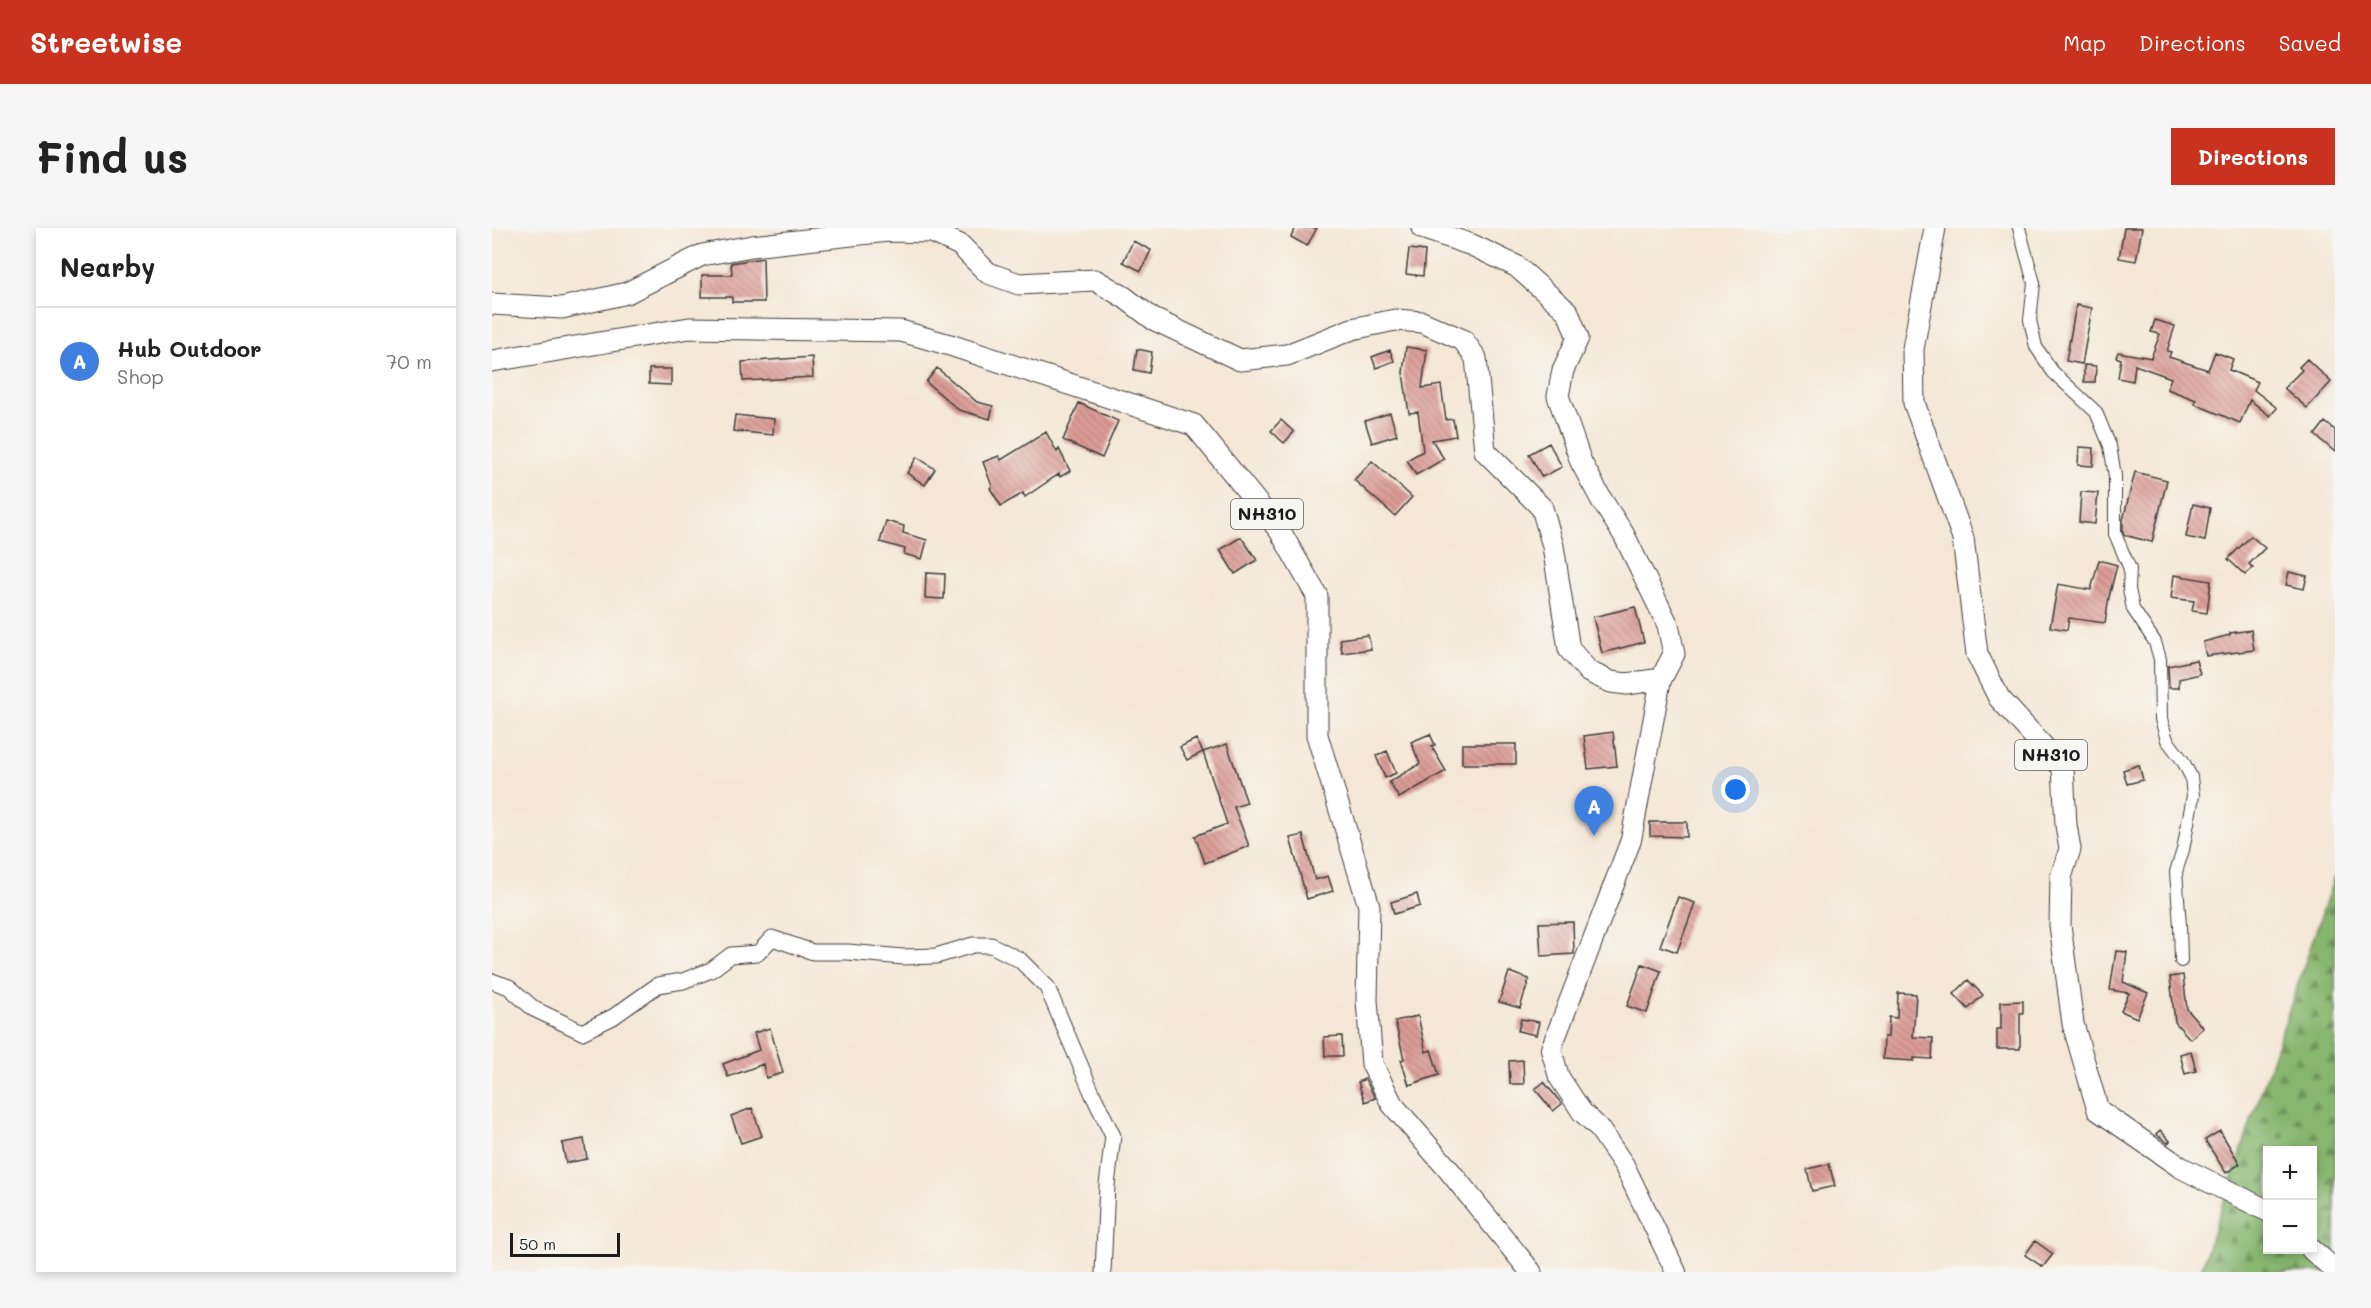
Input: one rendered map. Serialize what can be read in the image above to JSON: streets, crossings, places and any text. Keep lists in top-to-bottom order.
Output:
{
  "streets": {
    "highway": ["NH310"]
  },
  "scale_bar": "50 m",
  "page": {
    "header": "Streetwise",
    "nav": ["Map", "Directions", "Saved"],
    "buttons": "Directions",
    "title": "Find us",
    "heading": "Nearby",
    "list": [
      {
        "mark": "A",
        "name": "Hub Outdoor",
        "note": "Shop",
        "value": "70 m"
      }
    ],
    "pins": "A",
    "map_buttons": ["+", "−"],
    "scale": "50 m"
  }
}
